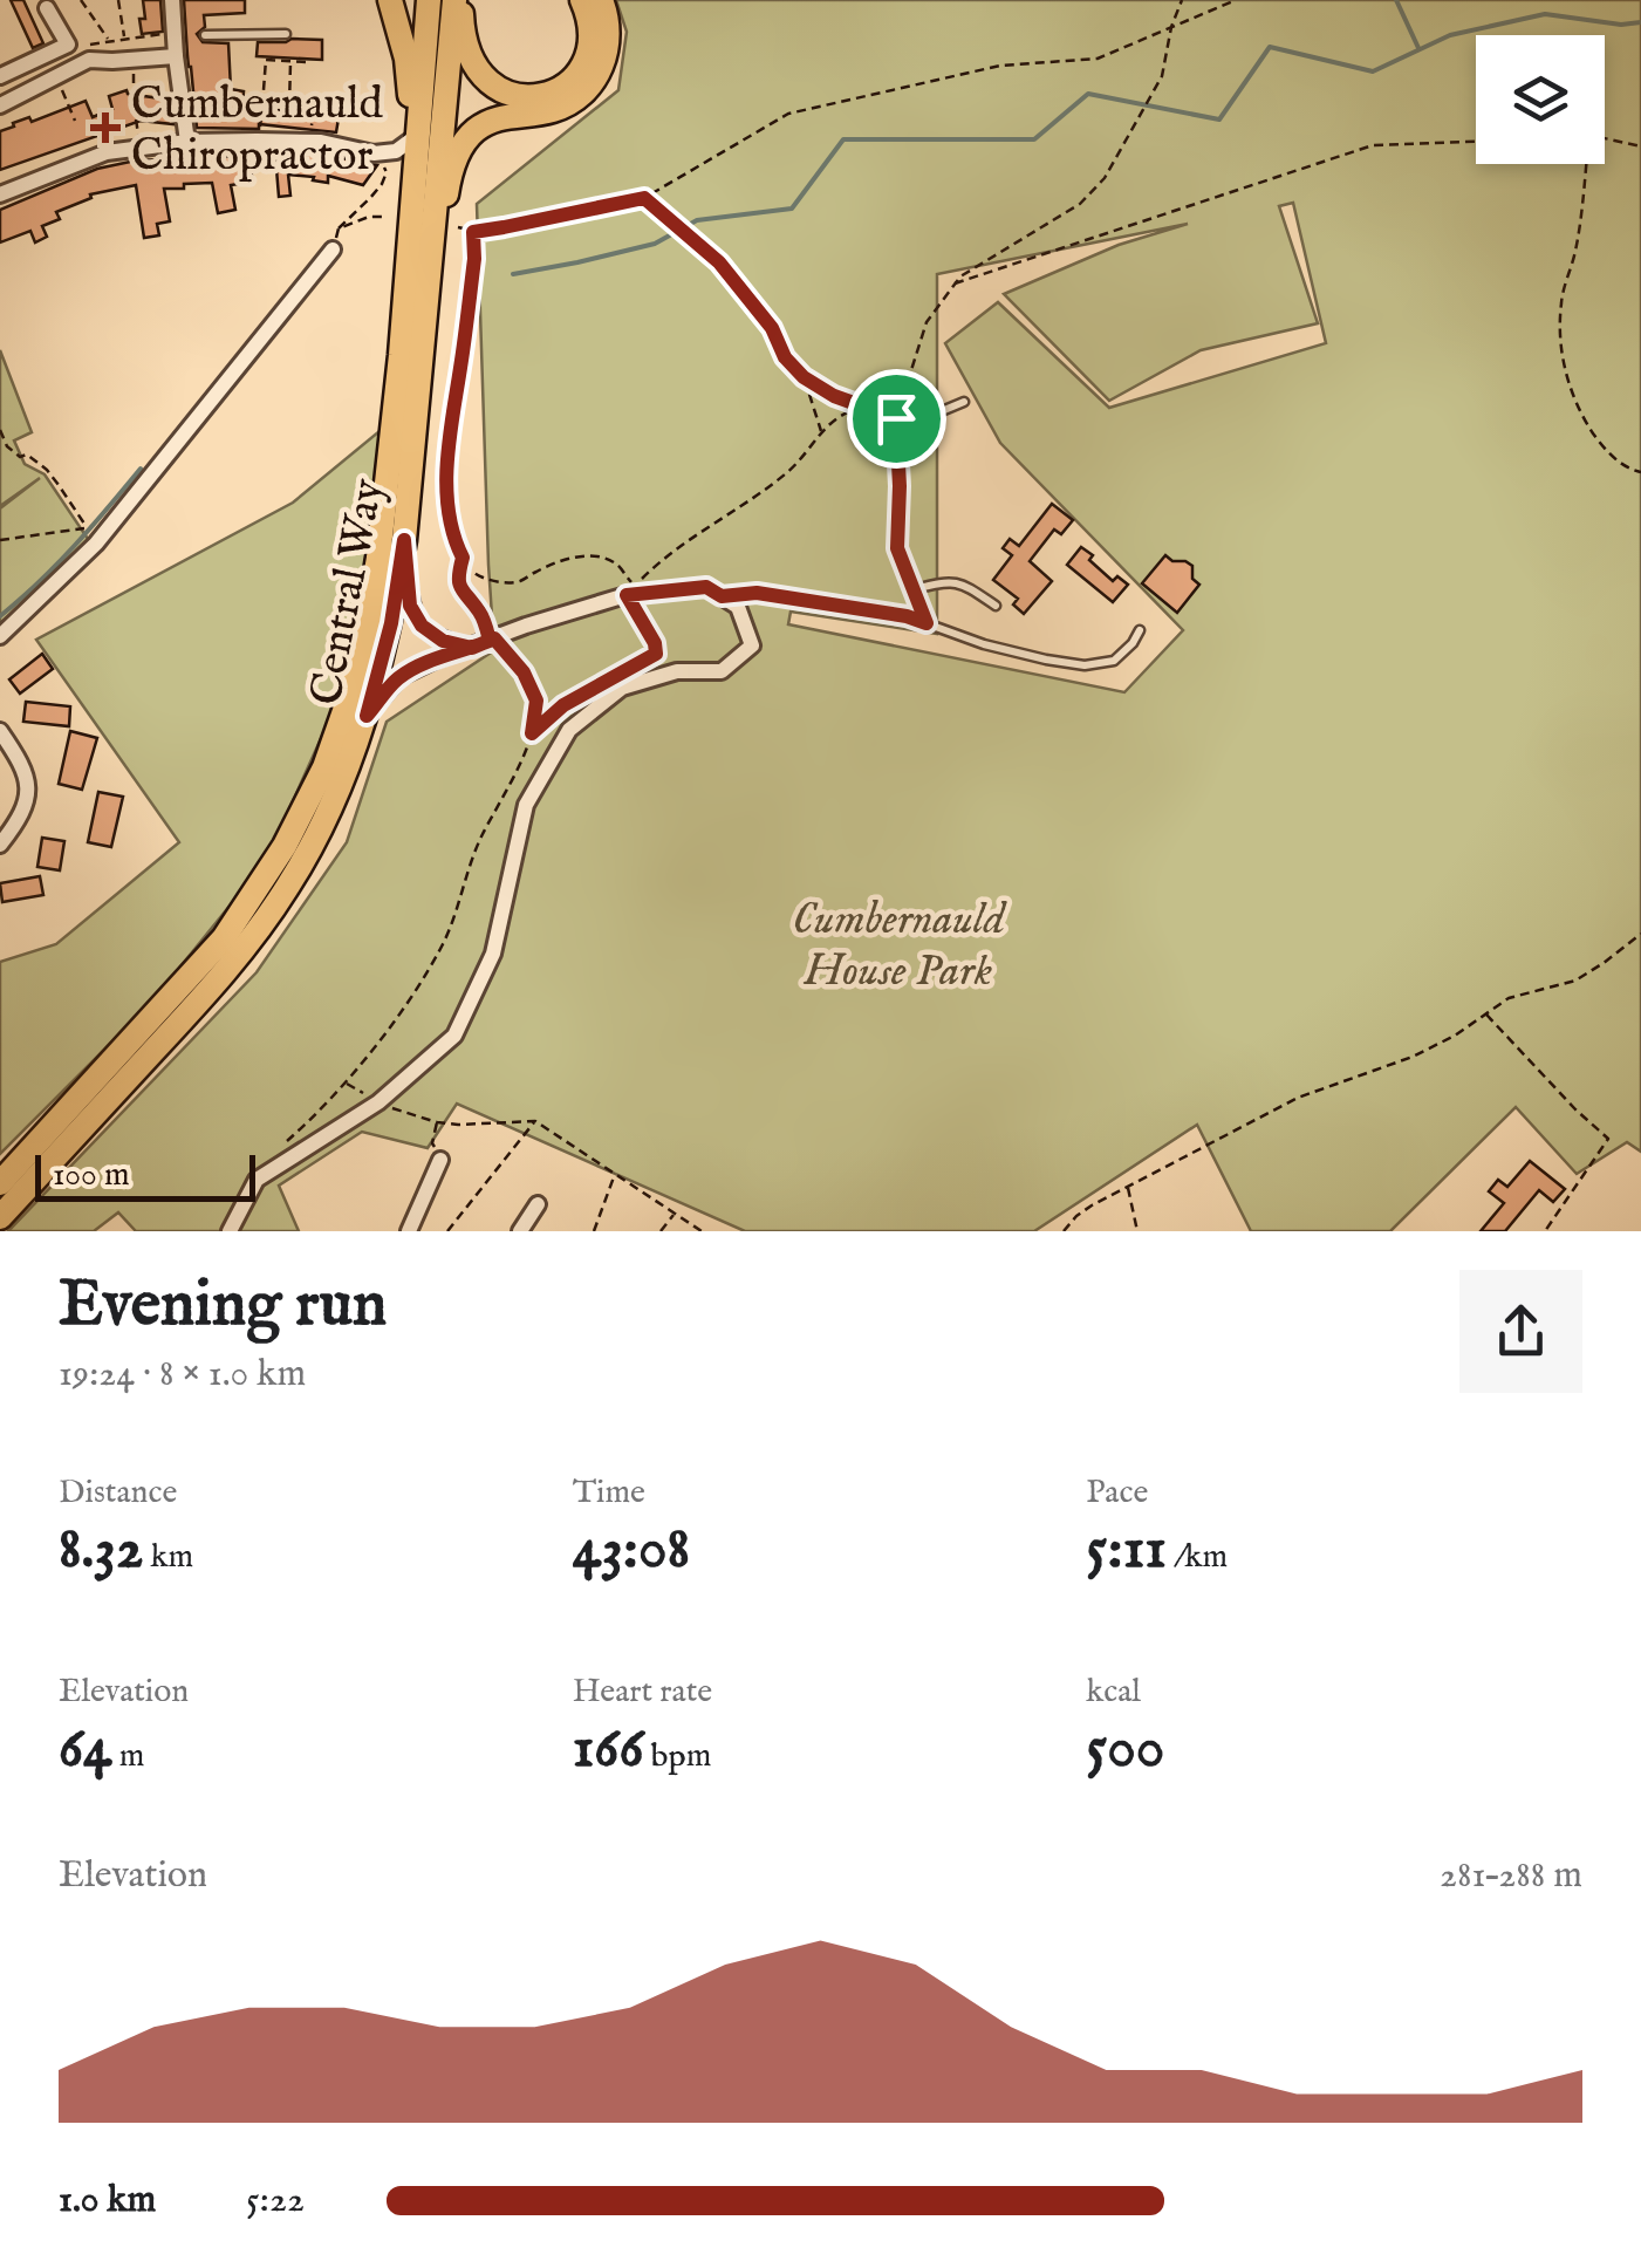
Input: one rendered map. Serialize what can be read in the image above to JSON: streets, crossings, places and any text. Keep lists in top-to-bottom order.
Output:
{
  "streets": {
    "main road": ["Central Way"]
  },
  "parks": ["Cumbernauld House Park"],
  "places": {
    "health": ["Cumbernauld Chiropractor"]
  },
  "scale_bar": "100 m",
  "page": {
    "scale": "100 m",
    "heading": ["Evening run", "19:24 · 8 × 1.0 km"],
    "stats": [
      ["Distance", "8.32 km"],
      ["Time", "43:08"],
      ["Pace", "5:11 /km"],
      ["Elevation", "64 m"],
      ["Heart rate", "166 bpm"],
      ["kcal", "500"]
    ],
    "chart": ["Elevation", "281–288 m"],
    "list": [
      {
        "name": "1.0 km",
        "note": "5:22"
      }
    ]
  }
}
